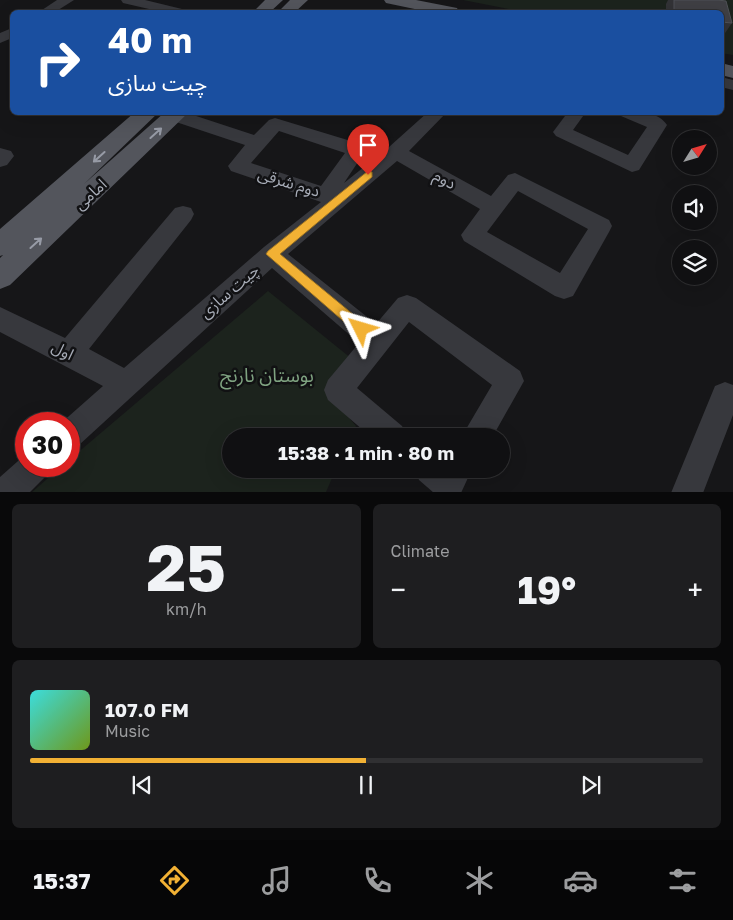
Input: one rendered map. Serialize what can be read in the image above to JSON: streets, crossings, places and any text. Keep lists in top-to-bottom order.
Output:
{
  "streets": {
    "main road": ["امامی"],
    "street": [
      "دوم",
      "دوم شرقی",
      "چیت سازی",
      "اول"
    ]
  },
  "crossings": [
    ["دوم", "چیت سازی"],
    ["چیت سازی", "اول"]
  ],
  "parks": ["بوستان نارنج"],
  "north": "top right",
  "page": {
    "turn": ["40 m", "چیت سازی"],
    "limit": "30",
    "trip": "15:38 · 1 min · 80 m",
    "tile": [
      ["25", "km/h"],
      "Climate"
    ],
    "heat": ["−", "19°", "+"],
    "song": ["107.0 FM", "Music"],
    "tabs": "15:37"
  }
}
